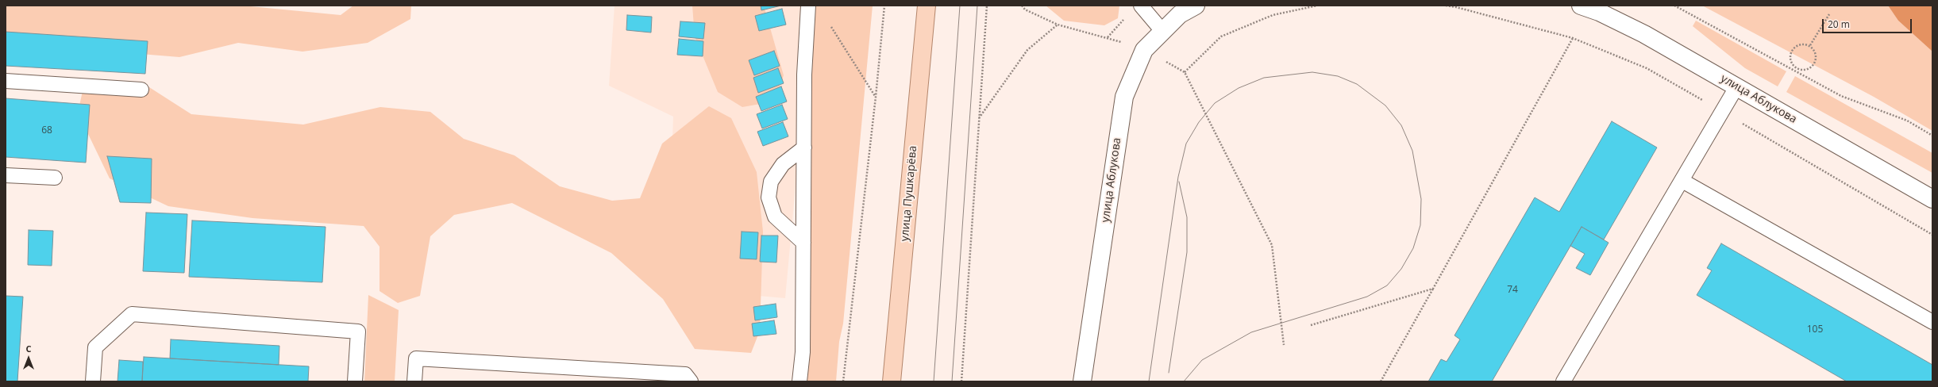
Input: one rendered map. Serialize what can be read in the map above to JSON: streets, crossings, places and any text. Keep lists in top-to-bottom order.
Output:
{
  "streets": {
    "main road": ["улица Пушкарёва"],
    "street": ["улица Аблукова"]
  },
  "house_numbers": ["68", "74", "105"],
  "scale_bar": "20 m",
  "north": "top"
}
